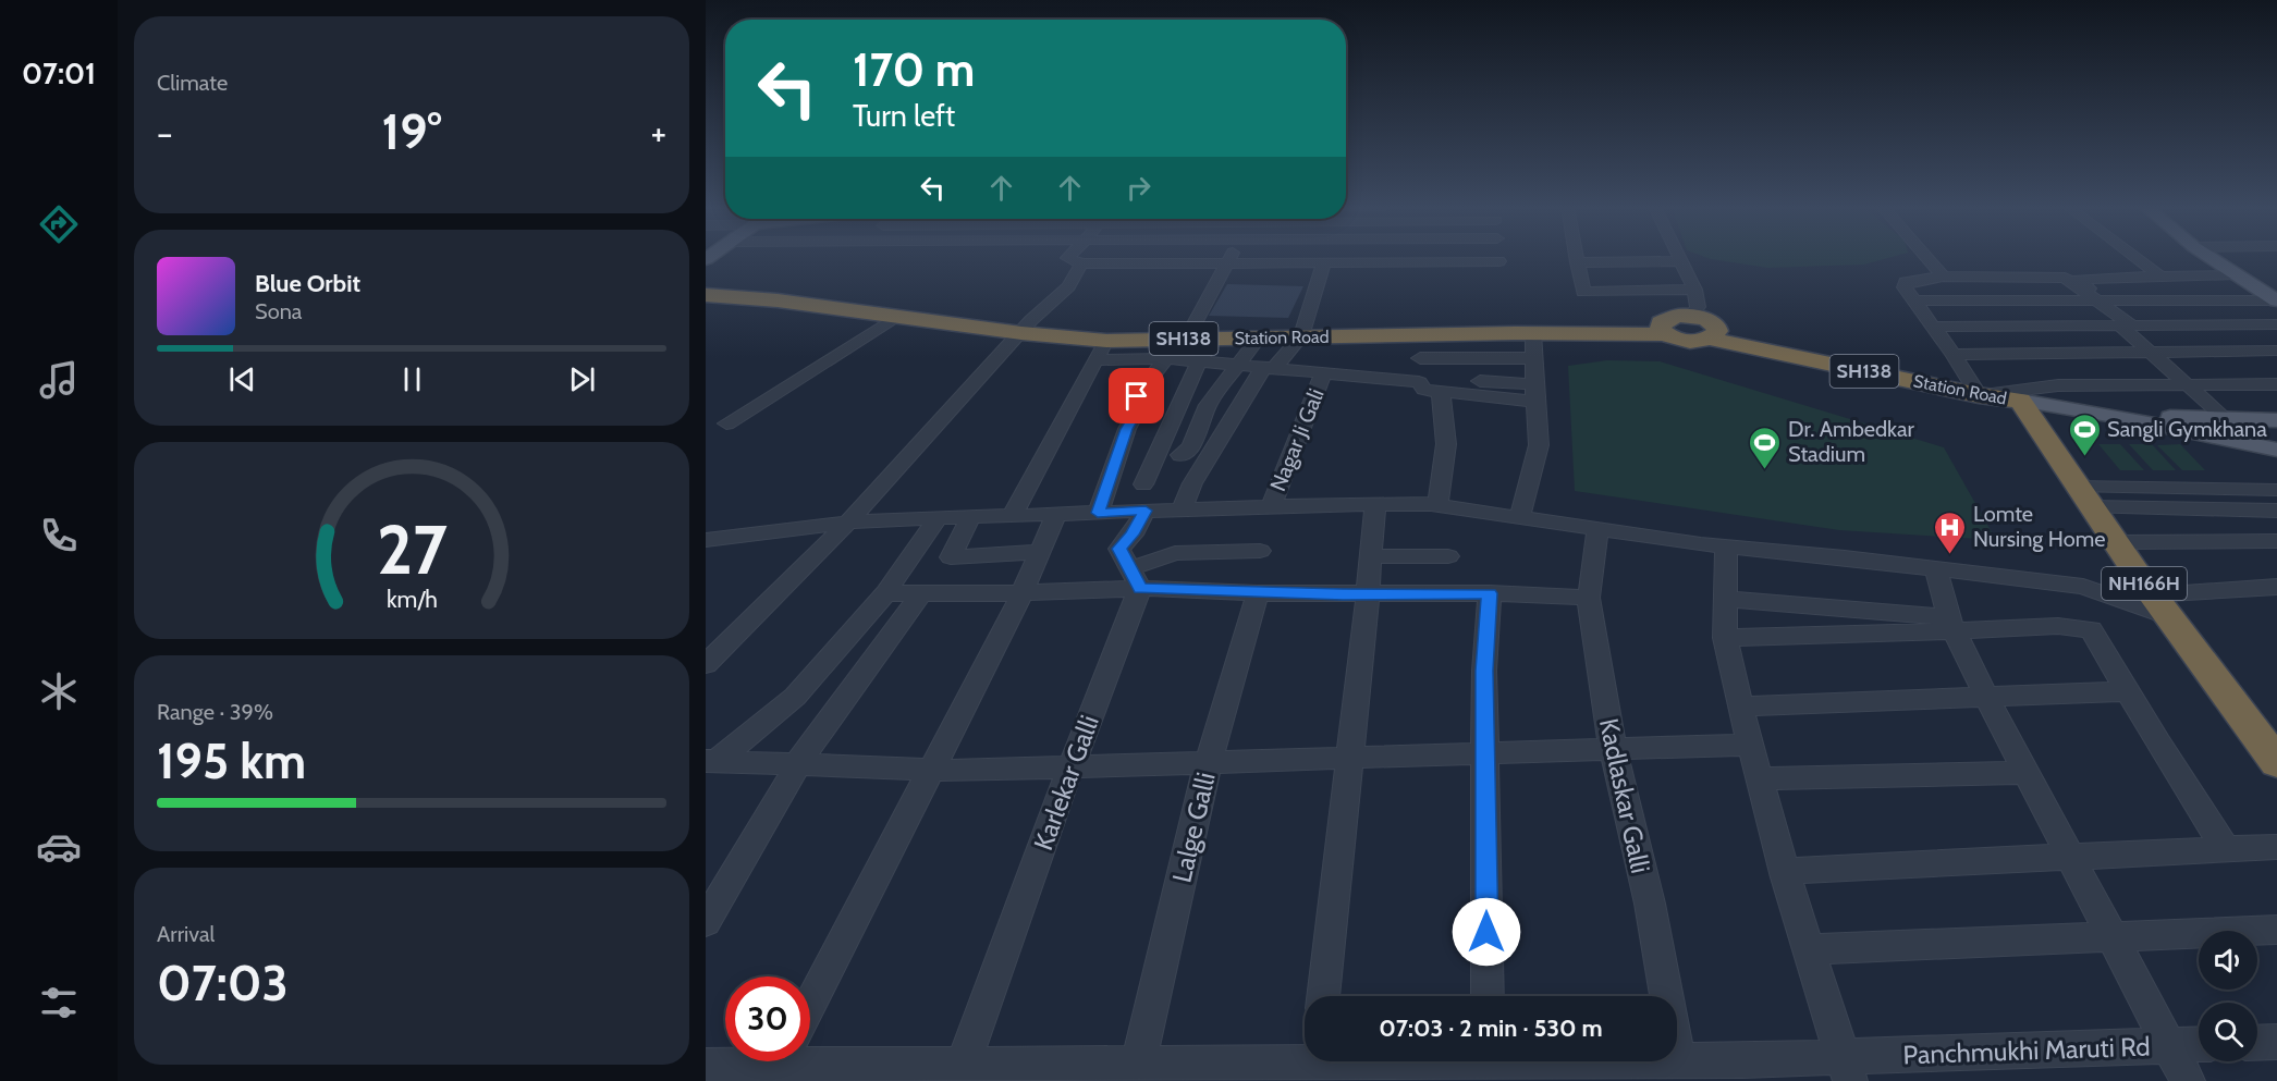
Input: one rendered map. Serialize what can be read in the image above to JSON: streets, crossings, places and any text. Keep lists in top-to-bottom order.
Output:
{
  "streets": {
    "highway": ["Station Road", "SH138", "NH166H"],
    "street": [
      "Nagar Ji Gali",
      "Karlekar Galli",
      "Kadlaskar Galli",
      "Lalge Galli",
      "Panchmukhi Maruti Rd"
    ]
  },
  "crossings": [
    ["Station Road", "NH166H"],
    ["Karlekar Galli", "Panchmukhi Maruti Rd"],
    ["Kadlaskar Galli", "Panchmukhi Maruti Rd"],
    ["Lalge Galli", "Panchmukhi Maruti Rd"]
  ],
  "places": {
    "sports": ["Sangli Gymkhana", "Dr. Ambedkar Stadium"],
    "hospital": ["Lomte Nursing Home"]
  },
  "page": {
    "tabs": "07:01",
    "tile": [
      "Climate",
      ["Range · 39%", "195 km"],
      ["Arrival", "07:03"]
    ],
    "turn": ["170 m", "Turn left"],
    "heat": ["−", "19°", "+"],
    "song": ["Blue Orbit", "Sona"],
    "limit": "30",
    "trip": "07:03 · 2 min · 530 m",
    "gauge": ["27", "km/h"]
  }
}
